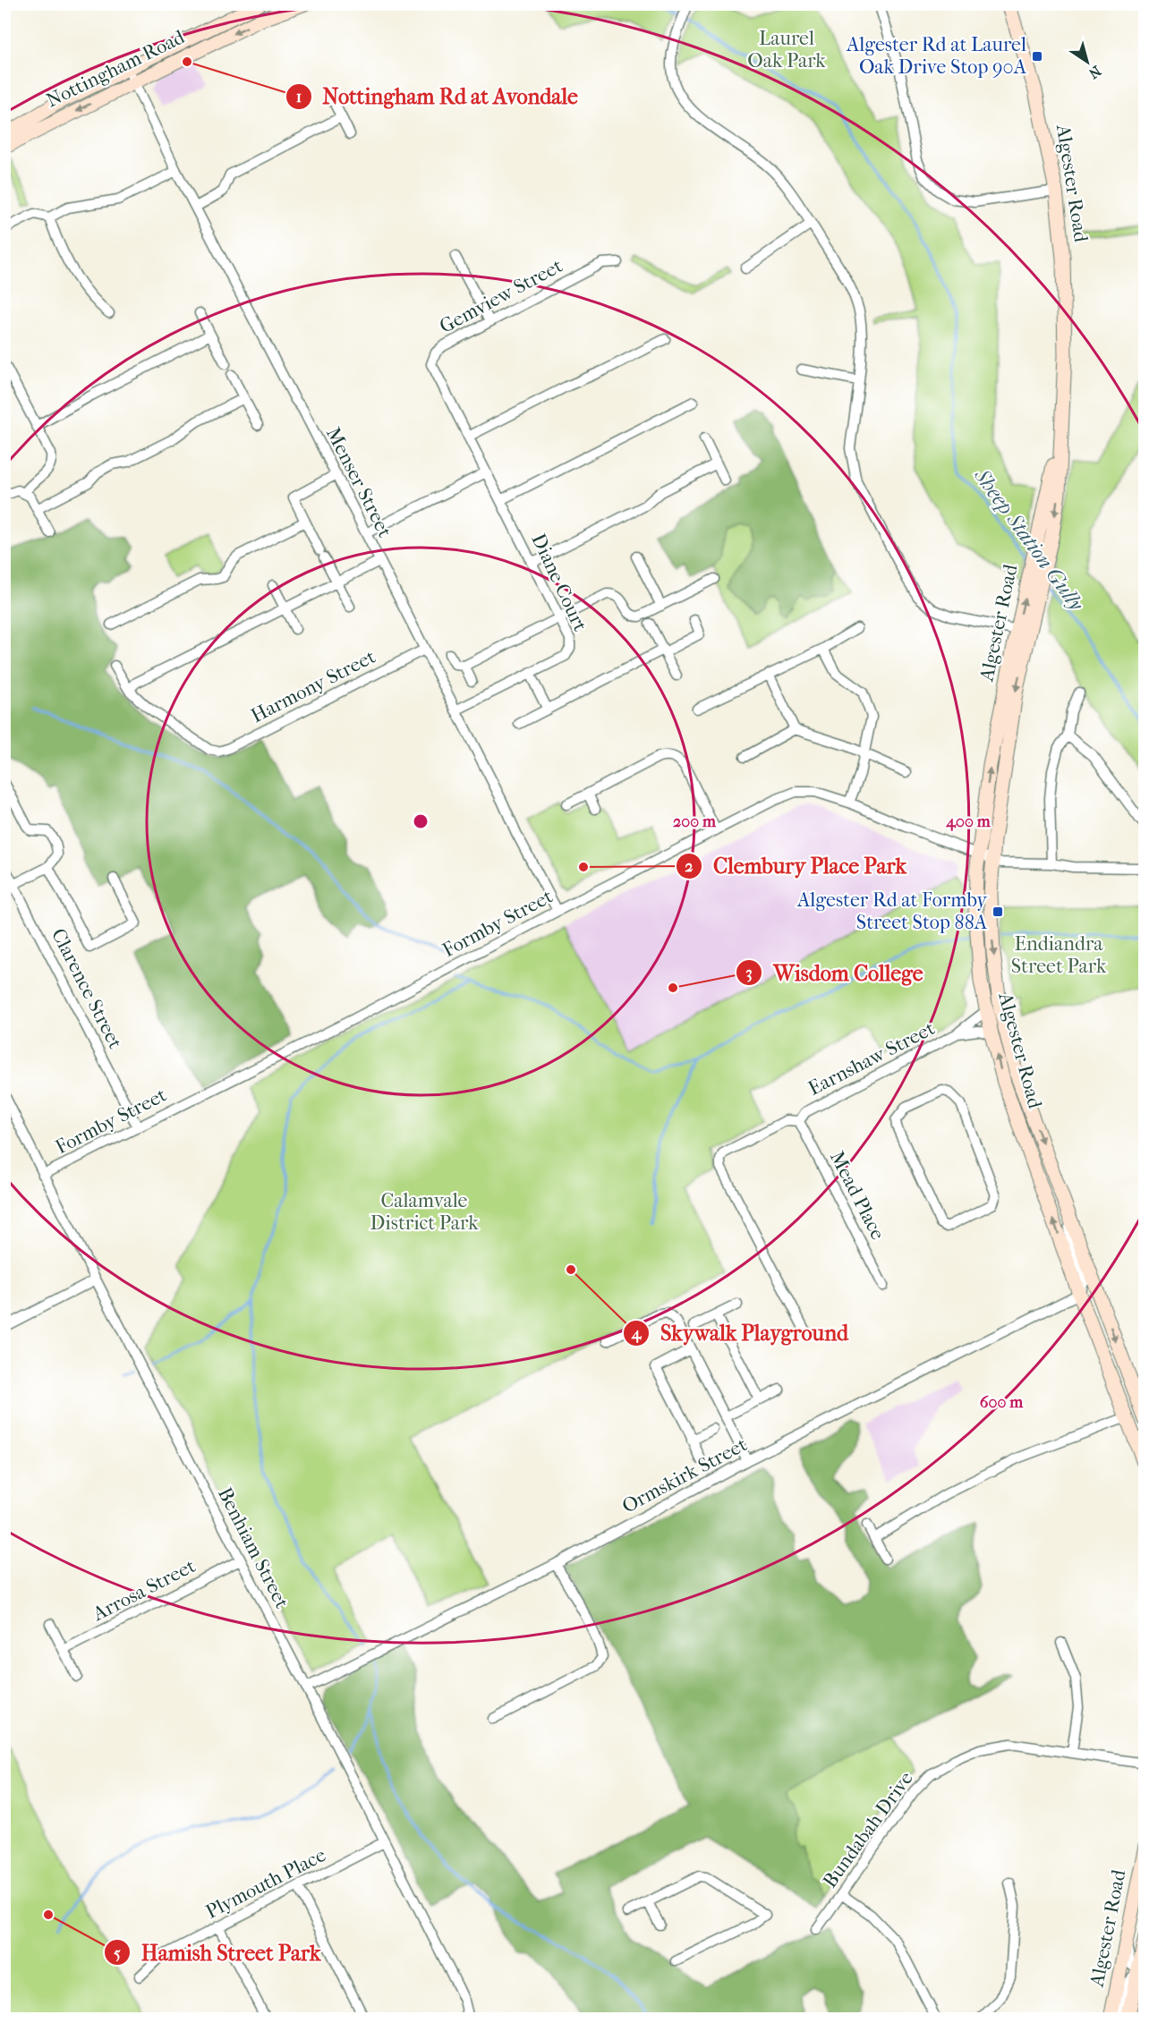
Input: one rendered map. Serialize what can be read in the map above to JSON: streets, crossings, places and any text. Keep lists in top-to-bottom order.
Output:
{
  "streets": {
    "main road": ["Nottingham Road", "Algester Road"],
    "street": [
      "Gemview Street",
      "Menser Street",
      "Diane Court",
      "Harmony Street",
      "Formby Street",
      "Clarence Street",
      "Earnshaw Street",
      "Mead Place",
      "Ormskirk Street",
      "Benhiam Street",
      "Arrosa Street",
      "Bundabah Drive",
      "Plymouth Place"
    ]
  },
  "crossings": [
    ["Nottingham Road", "Menser Street"],
    ["Algester Road", "Formby Street"],
    ["Algester Road", "Earnshaw Street"],
    ["Algester Road", "Ormskirk Street"],
    ["Gemview Street", "Diane Court"],
    ["Menser Street", "Diane Court"],
    ["Menser Street", "Harmony Street"],
    ["Menser Street", "Formby Street"],
    ["Formby Street", "Clarence Street"],
    ["Formby Street", "Benhiam Street"],
    ["Earnshaw Street", "Mead Place"],
    ["Ormskirk Street", "Benhiam Street"],
    ["Benhiam Street", "Arrosa Street"],
    ["Benhiam Street", "Plymouth Place"]
  ],
  "water": ["Sheep Station Gully"],
  "parks": ["Laurel Oak Park", "Endiandra Street Park", "Calamvale District Park"],
  "places": {
    "transit": ["Algester Rd at Laurel Oak Drive Stop 90A", "Algester Rd at Formby Street Stop 88A"],
    "other": [
      "Nottingham Rd at Avondale",
      "Clembury Place Park",
      "Wisdom College",
      "Skywalk Playground",
      "Hamish Street Park"
    ]
  },
  "north": "bottom right",
  "rings": ["200 m", "400 m", "600 m"]
}
